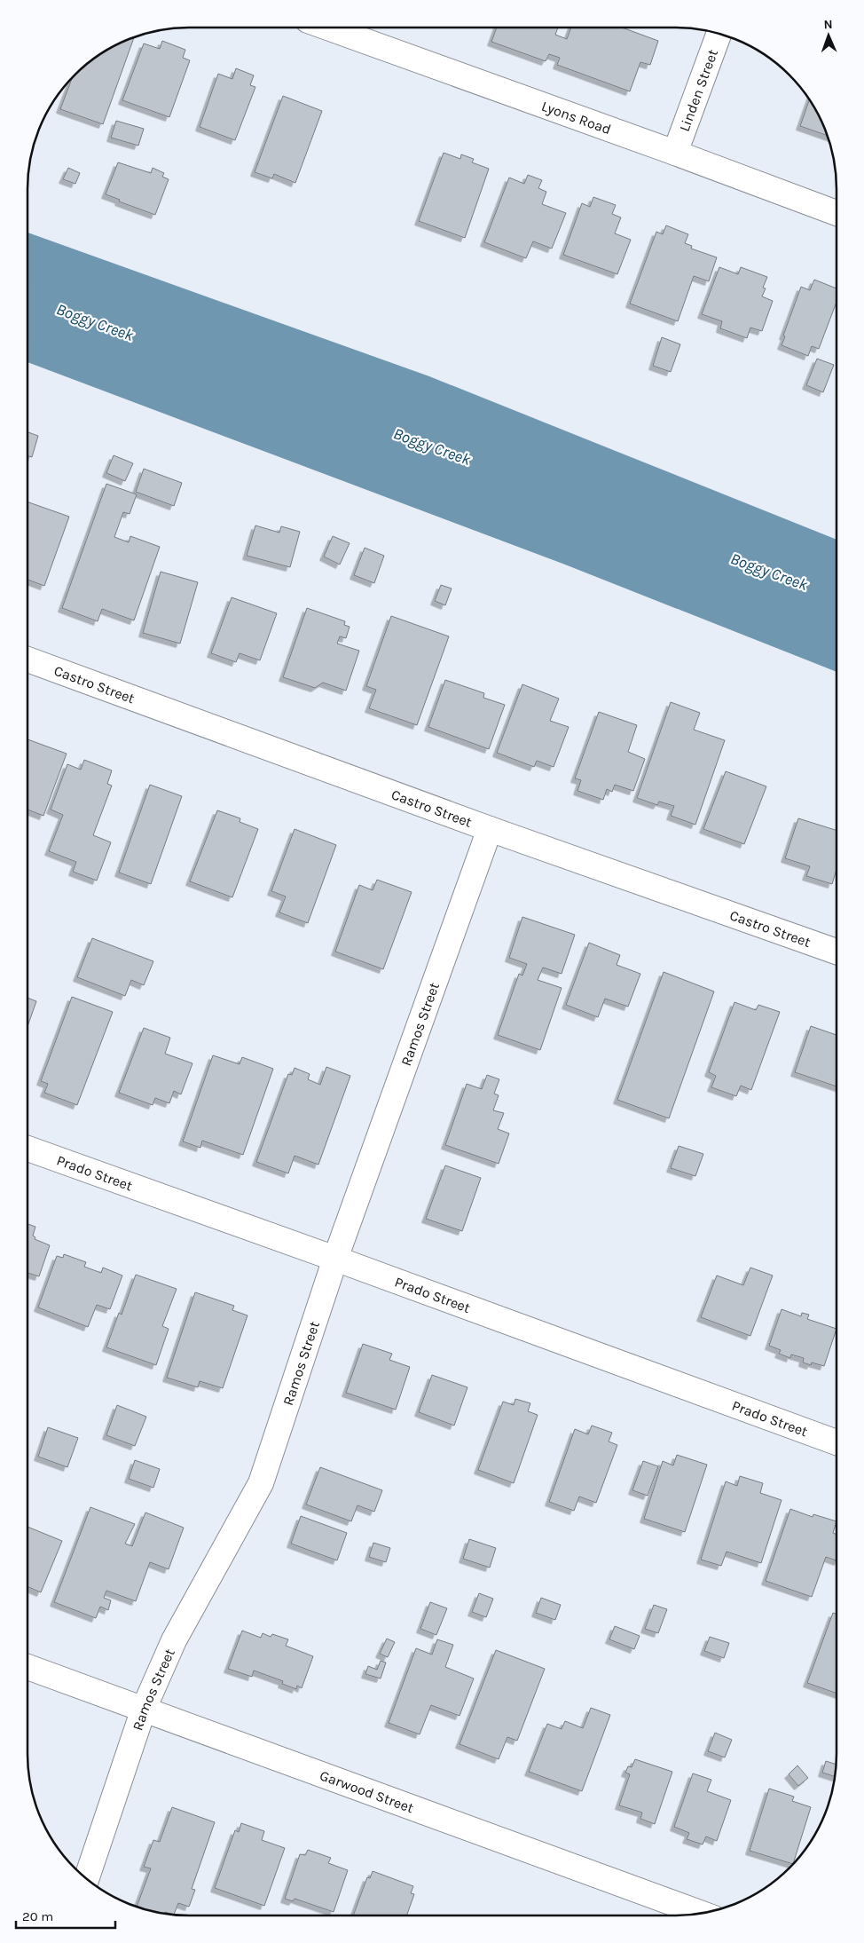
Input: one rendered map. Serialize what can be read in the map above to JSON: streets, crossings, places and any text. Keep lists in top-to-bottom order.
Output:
{
  "streets": {
    "street": [
      "Linden Street",
      "Lyons Road",
      "Castro Street",
      "Ramos Street",
      "Prado Street",
      "Garwood Street"
    ]
  },
  "crossings": [
    ["Linden Street", "Lyons Road"],
    ["Castro Street", "Ramos Street"],
    ["Ramos Street", "Prado Street"],
    ["Ramos Street", "Garwood Street"]
  ],
  "water": ["Boggy Creek"],
  "scale_bar": "20 m",
  "north": "top"
}
